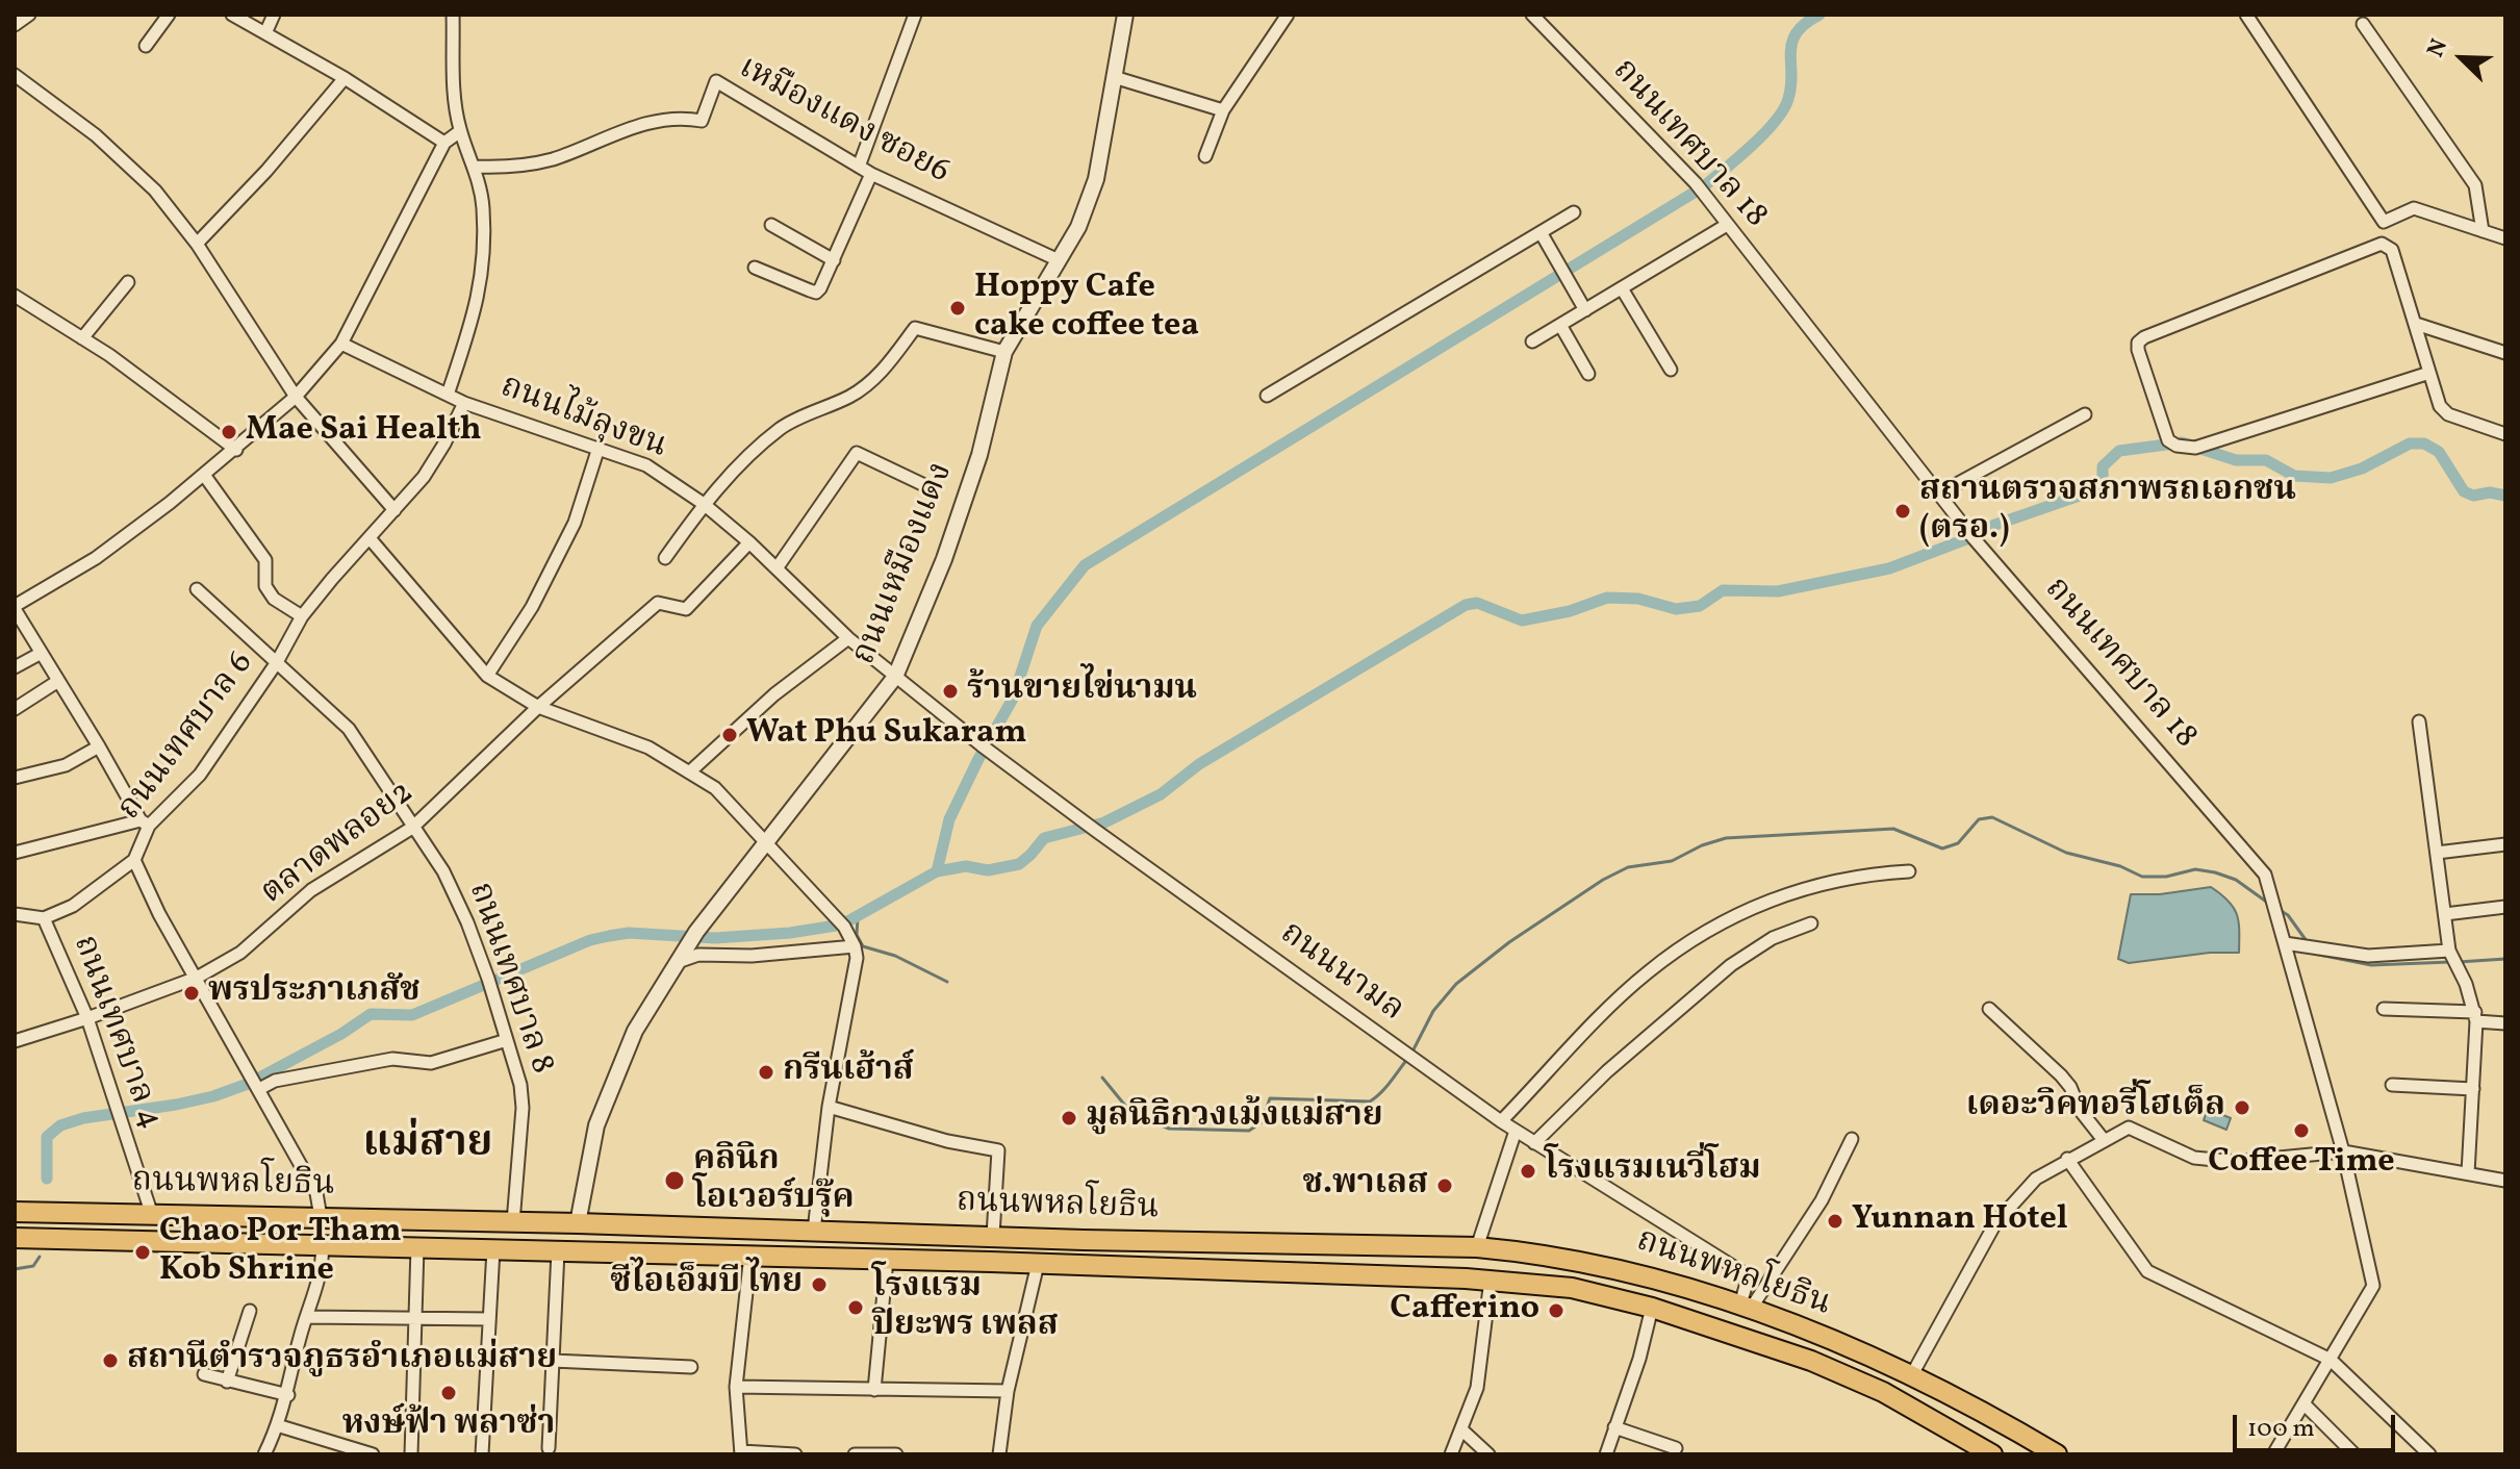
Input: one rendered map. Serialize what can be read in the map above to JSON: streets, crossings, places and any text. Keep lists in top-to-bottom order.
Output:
{
  "streets": {
    "main road": ["ถนนพหลโยธิน"],
    "street": [
      "เหมืองแดง ซอย6",
      "ถนนเทศบาล 18",
      "ถนนไม้ลุงขน",
      "ถนนเหมืองแดง",
      "ถนนเทศบาล 6",
      "ตลาดพลอย2",
      "ถนนนามล",
      "ถนนเทศบาล 8",
      "ถนนเทศบาล 4"
    ]
  },
  "crossings": [
    ["เหมืองแดง ซอย6", "ถนนเหมืองแดง"],
    ["ถนนไม้ลุงขน", "ถนนเหมืองแดง"],
    ["ถนนไม้ลุงขน", "ถนนเทศบาล 6"],
    ["ถนนไม้ลุงขน", "ตลาดพลอย2"],
    ["ถนนไม้ลุงขน", "ถนนนามล"],
    ["ถนนเหมืองแดง", "ถนนนามล"],
    ["ถนนเหมืองแดง", "ถนนพหลโยธิน"],
    ["ถนนเทศบาล 6", "ตลาดพลอย2"],
    ["ถนนเทศบาล 6", "ถนนเทศบาล 8"],
    ["ถนนเทศบาล 6", "ถนนพหลโยธิน"],
    ["ตลาดพลอย2", "ถนนเทศบาล 8"],
    ["ตลาดพลอย2", "ถนนเทศบาล 4"],
    ["ถนนนามล", "ถนนพหลโยธิน"],
    ["ถนนเทศบาล 8", "ถนนพหลโยธิน"],
    ["ถนนเทศบาล 4", "ถนนพหลโยธิน"]
  ],
  "districts": ["แม่สาย"],
  "places": [
    "Hoppy Cafe cake coffee tea",
    "Mae Sai Health",
    "สถานตรวจสภาพรถเอกชน (ตรอ.)",
    "ร้านขายไข่นามน",
    "Wat Phu Sukaram",
    "พรประภาเภสัช",
    "กรีนเฮ้าส์",
    "เดอะวิคทอรี่โฮเต็ล",
    "มูลนิธิกวงเม้งแม่สาย",
    "Coffee Time",
    "โรงแรมเนวี่โฮม",
    "คลินิก โอเวอร์บรุ๊ค",
    "ช.พาเลส",
    "Yunnan Hotel",
    "Chao Por Tham Kob Shrine",
    "ซีไอเอ็มบี ไทย",
    "โรงแรม ปิยะพร เพลส",
    "Cafferino",
    "สถานีตำรวจภูธรอำเภอแม่สาย",
    "หงษ์ฟ้า พลาซ่า"
  ],
  "scale_bar": "100 m",
  "north": "top left"
}
